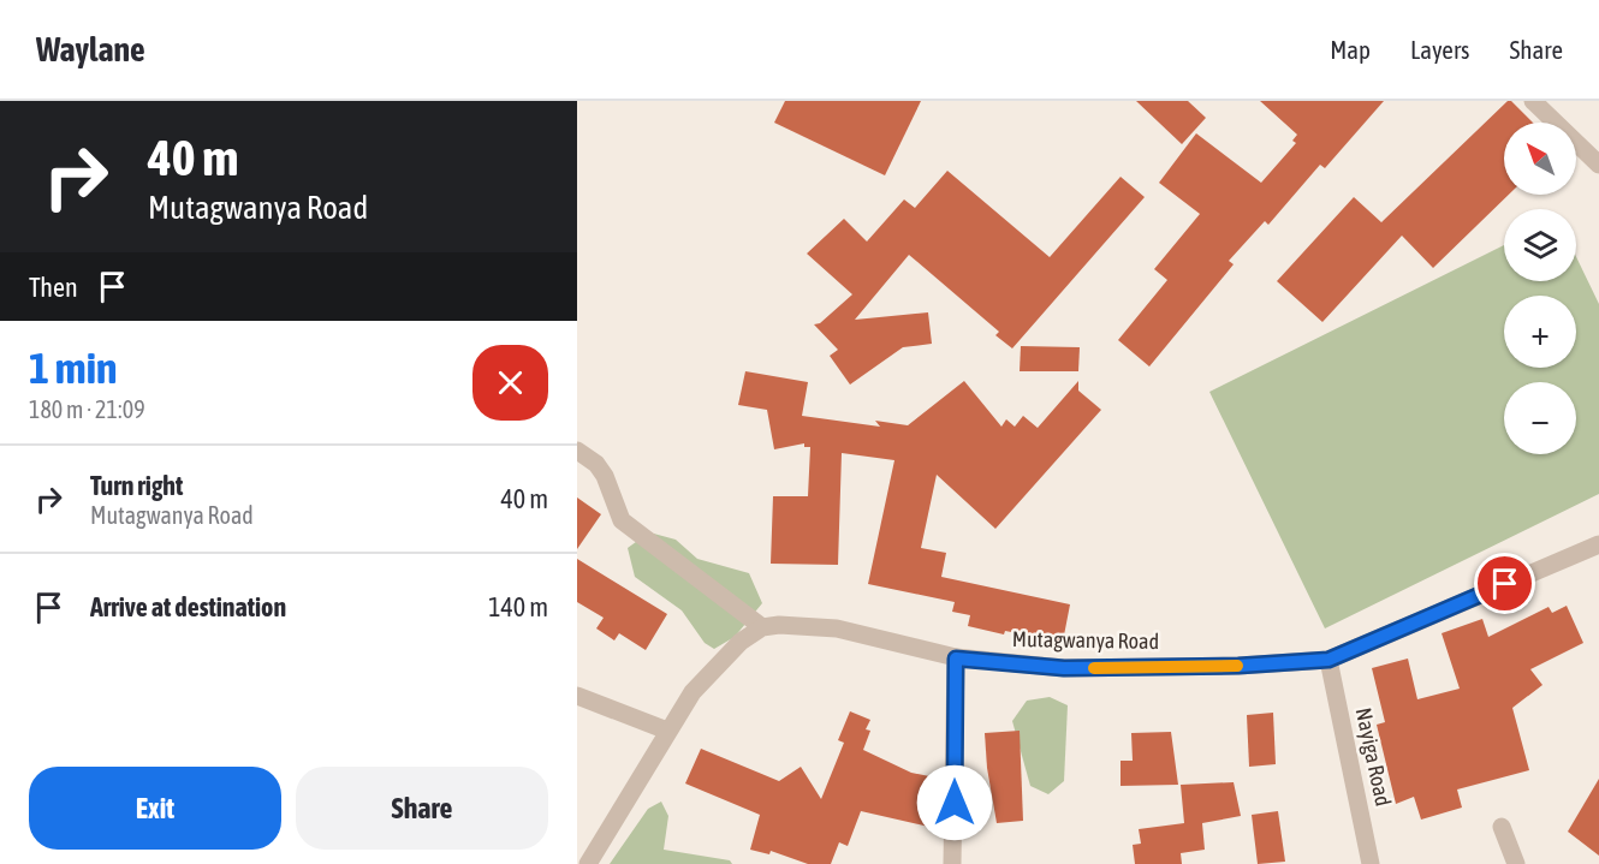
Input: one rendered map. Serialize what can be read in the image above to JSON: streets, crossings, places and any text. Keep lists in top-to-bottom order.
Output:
{
  "streets": {
    "street": ["Mutagwanya Road", "Nayiga Road"]
  },
  "crossings": [
    ["Mutagwanya Road", "Nayiga Road"]
  ],
  "north": "top left",
  "page": {
    "header": "Waylane",
    "nav": ["Map", "Layers", "Share"],
    "turn": ["40 m", "Mutagwanya Road"],
    "map_buttons": ["+", "−"],
    "then": "Then",
    "heading": ["1 min", "180 m · 21:09"],
    "list": [
      {
        "name": "Turn right",
        "note": "Mutagwanya Road",
        "value": "40 m"
      },
      {
        "name": "Arrive at destination",
        "value": "140 m"
      }
    ],
    "buttons": ["Exit", "Share"]
  }
}
